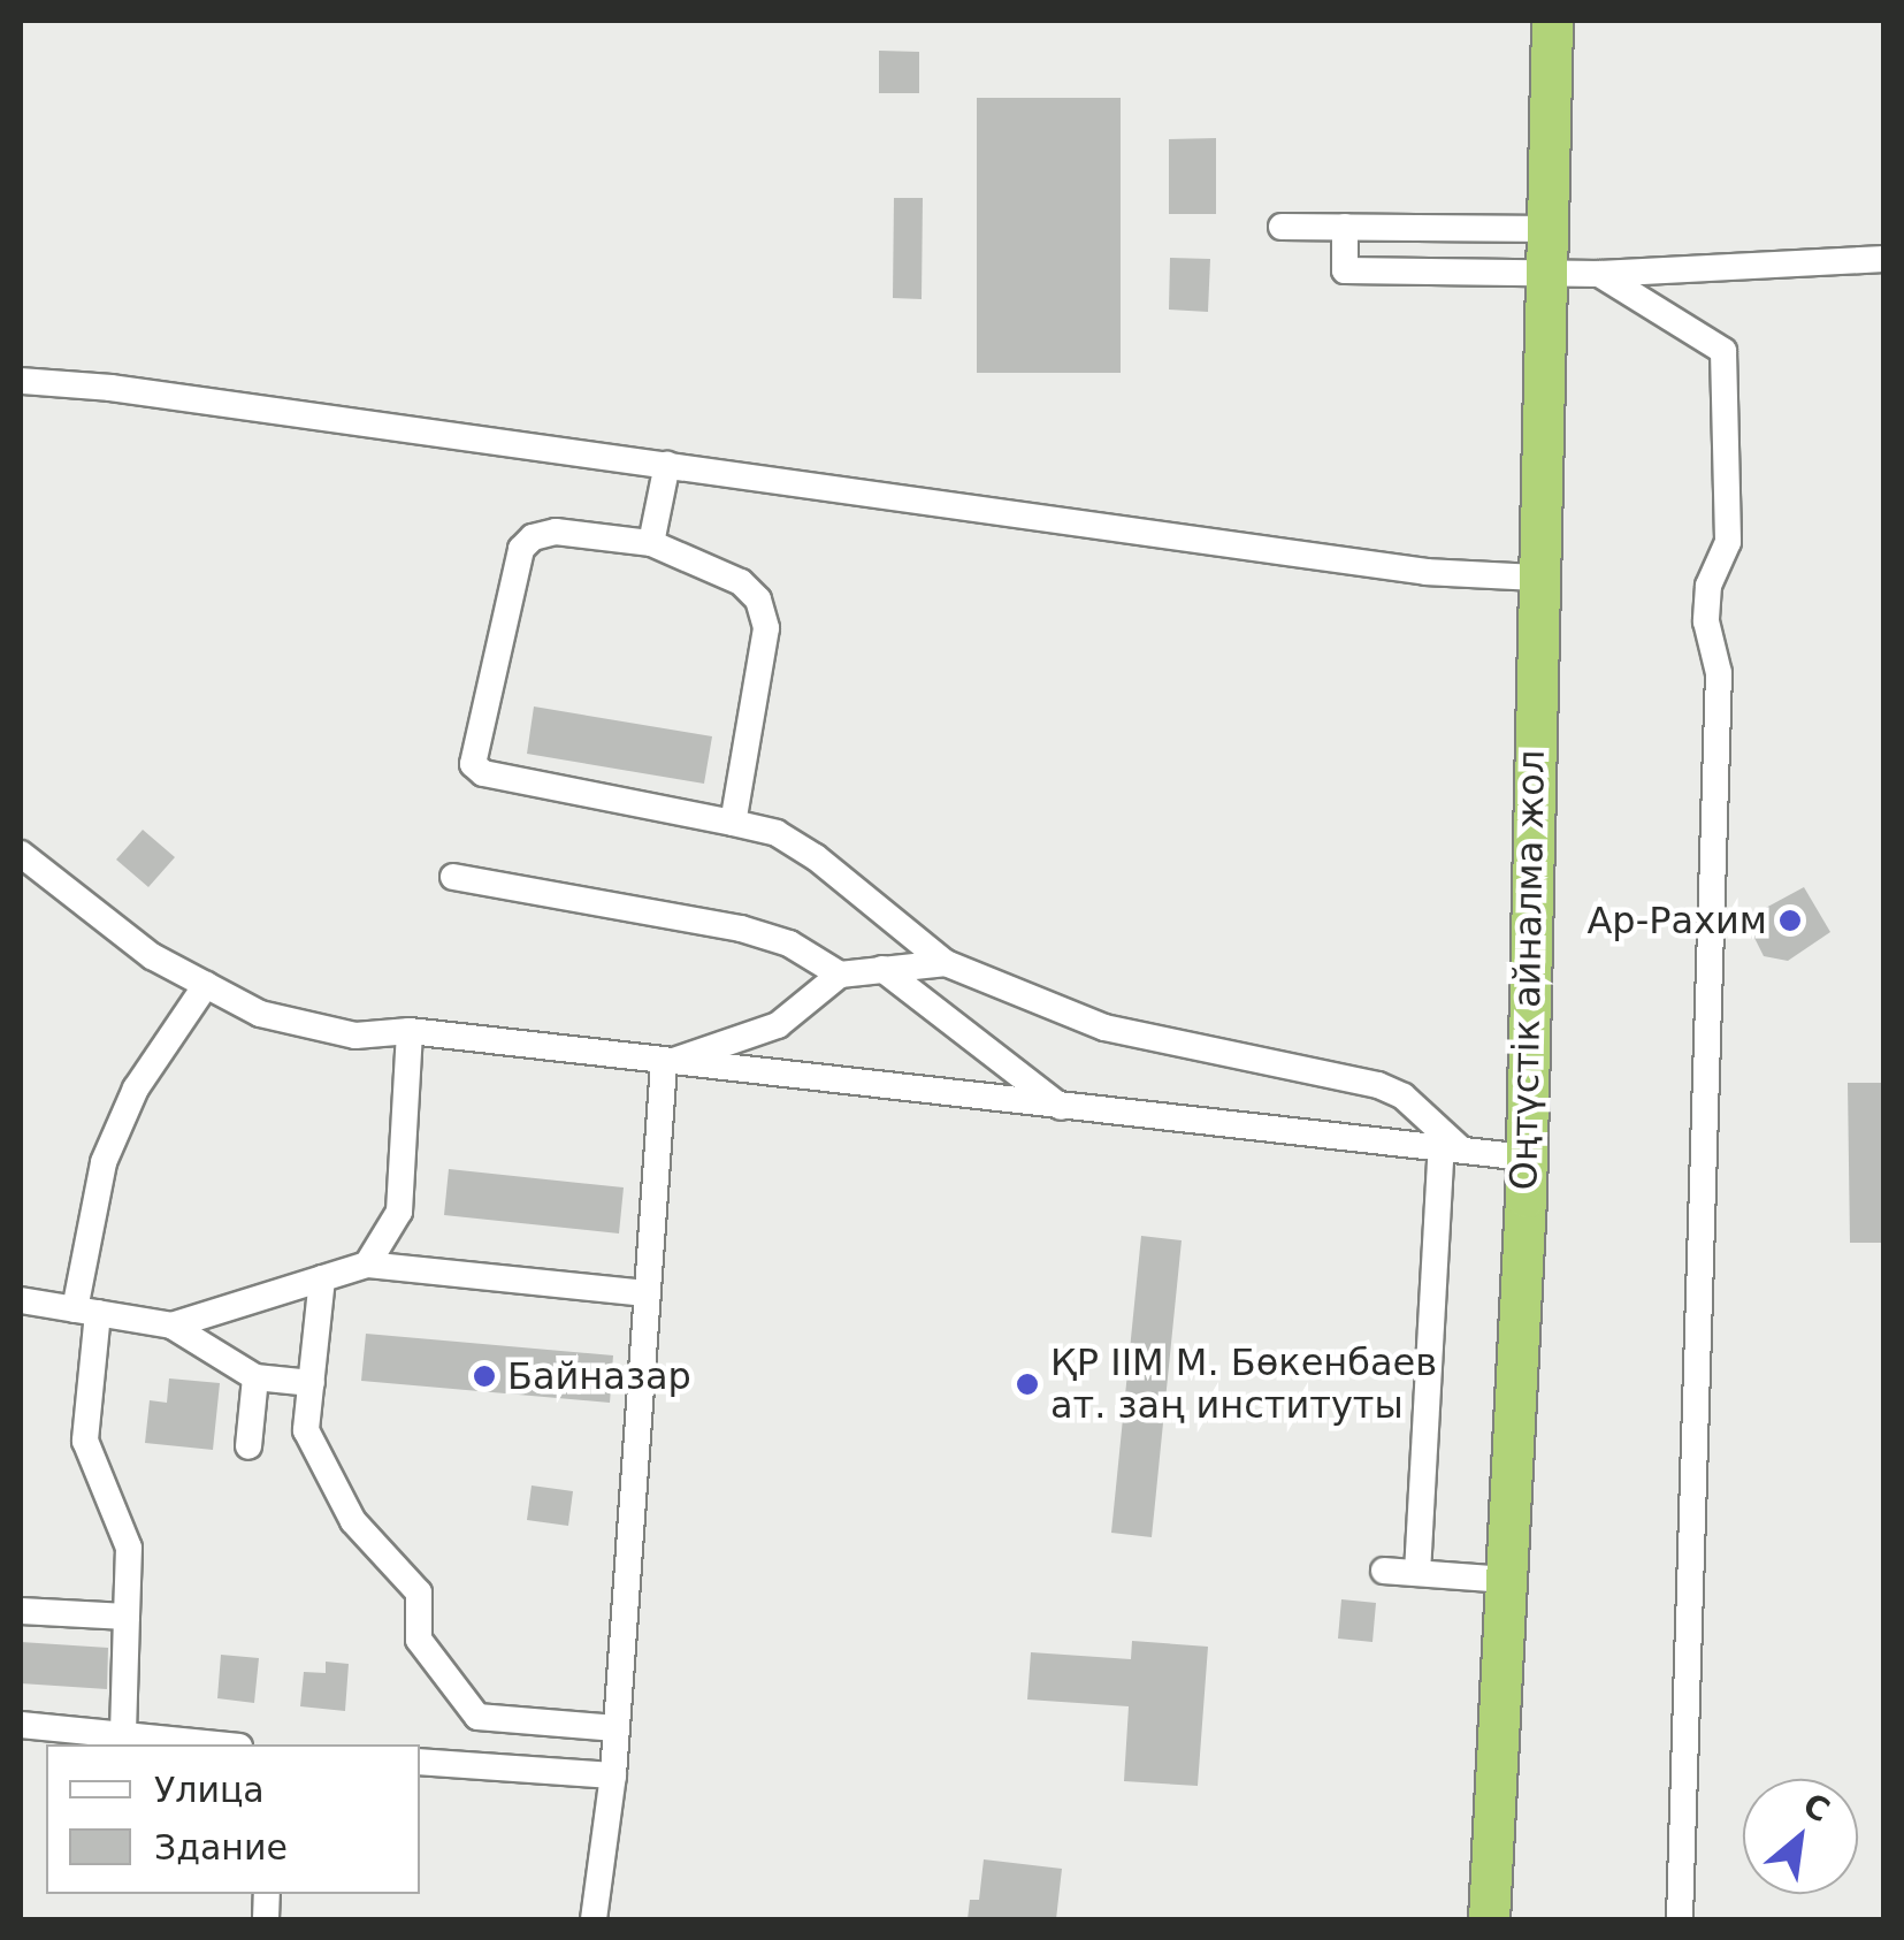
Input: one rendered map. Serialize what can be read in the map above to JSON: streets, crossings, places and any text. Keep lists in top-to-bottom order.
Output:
{
  "streets": {
    "highway": ["Оңтүстік айналма жол"]
  },
  "places": ["Ар-Рахим", "Байназар", "ҚР ІІМ М. Бөкенбаев ат. заң институты"],
  "legend": ["Улица", "Здание"],
  "north": "top right"
}
